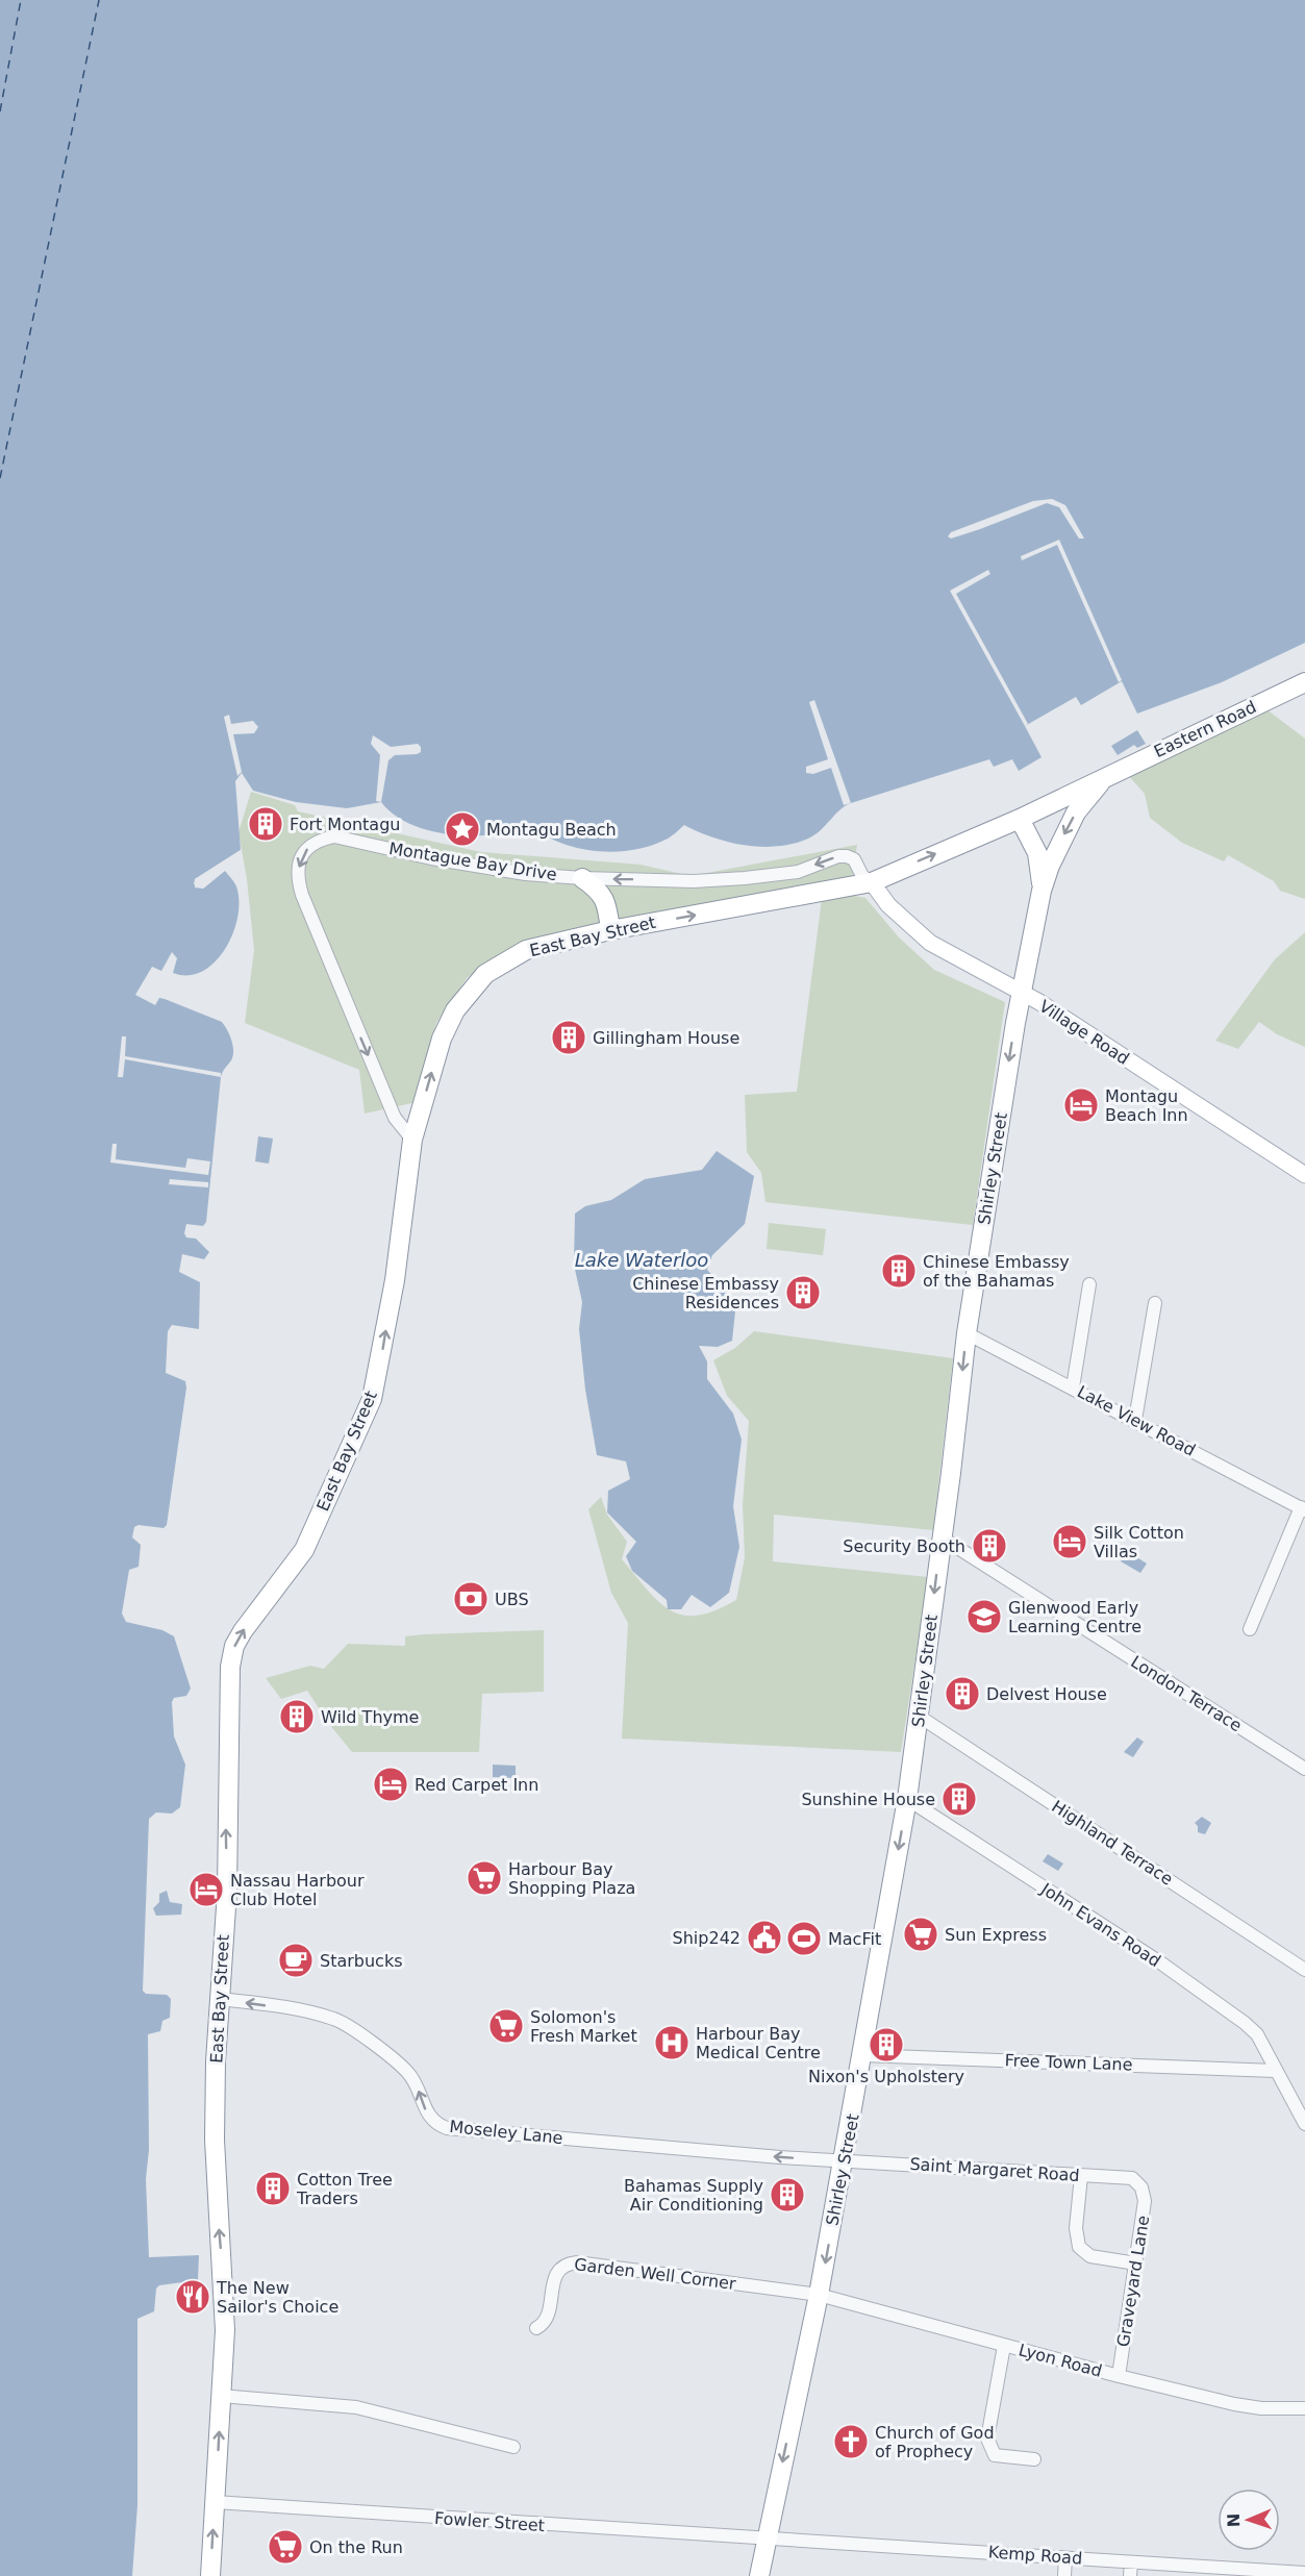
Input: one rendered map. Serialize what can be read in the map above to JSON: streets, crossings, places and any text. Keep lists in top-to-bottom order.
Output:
{
  "streets": {
    "highway": ["Eastern Road", "East Bay Street", "Shirley Street"],
    "main road": ["Village Road"],
    "street": [
      "Montague Bay Drive",
      "Lake View Road",
      "London Terrace",
      "Highland Terrace",
      "John Evans Road",
      "Free Town Lane",
      "Moseley Lane",
      "Saint Margaret Road",
      "Garden Well Corner",
      "Graveyard Lane",
      "Lyon Road",
      "Fowler Street",
      "Kemp Road"
    ]
  },
  "crossings": [
    ["Eastern Road", "East Bay Street"],
    ["Eastern Road", "Shirley Street"],
    ["Montague Bay Drive", "East Bay Street"],
    ["Montague Bay Drive", "Village Road"],
    ["East Bay Street", "Village Road"],
    ["East Bay Street", "Shirley Street"],
    ["East Bay Street", "Moseley Lane"],
    ["East Bay Street", "Fowler Street"],
    ["Village Road", "Shirley Street"],
    ["Shirley Street", "Lake View Road"],
    ["Shirley Street", "London Terrace"],
    ["Shirley Street", "Highland Terrace"],
    ["Shirley Street", "John Evans Road"],
    ["Shirley Street", "Free Town Lane"],
    ["Shirley Street", "Moseley Lane"],
    ["Shirley Street", "Saint Margaret Road"],
    ["Shirley Street", "Garden Well Corner"],
    ["Shirley Street", "Lyon Road"],
    ["Shirley Street", "Fowler Street"],
    ["Shirley Street", "Kemp Road"],
    ["John Evans Road", "Free Town Lane"],
    ["Moseley Lane", "Saint Margaret Road"],
    ["Saint Margaret Road", "Graveyard Lane"],
    ["Garden Well Corner", "Lyon Road"],
    ["Graveyard Lane", "Lyon Road"],
    ["Fowler Street", "Kemp Road"]
  ],
  "one_way": ["East Bay Street", "Shirley Street", "Moseley Lane"],
  "water": ["Lake Waterloo"],
  "places": {
    "building": [
      "Fort Montagu",
      "Gillingham House",
      "Chinese Embassy of the Bahamas",
      "Chinese Embassy Residences",
      "Security Booth",
      "Delvest House",
      "Wild Thyme",
      "Sunshine House",
      "Nixon's Upholstery",
      "Cotton Tree Traders",
      "Bahamas Supply Air Conditioning"
    ],
    "place": ["Montagu Beach"],
    "hotel": [
      "Montagu Beach Inn",
      "Silk Cotton Villas",
      "Red Carpet Inn",
      "Nassau Harbour Club Hotel"
    ],
    "bank": ["UBS"],
    "school or university": ["Glenwood Early Learning Centre"],
    "supermarket": [
      "Harbour Bay Shopping Plaza",
      "Sun Express",
      "Solomon's Fresh Market",
      "On the Run"
    ],
    "public building": ["Ship242"],
    "sports": ["MacFit"],
    "cafe": ["Starbucks"],
    "hospital": ["Harbour Bay Medical Centre"],
    "restaurant": ["The New Sailor's Choice"],
    "church": ["Church of God of Prophecy"]
  },
  "north": "left"
}
